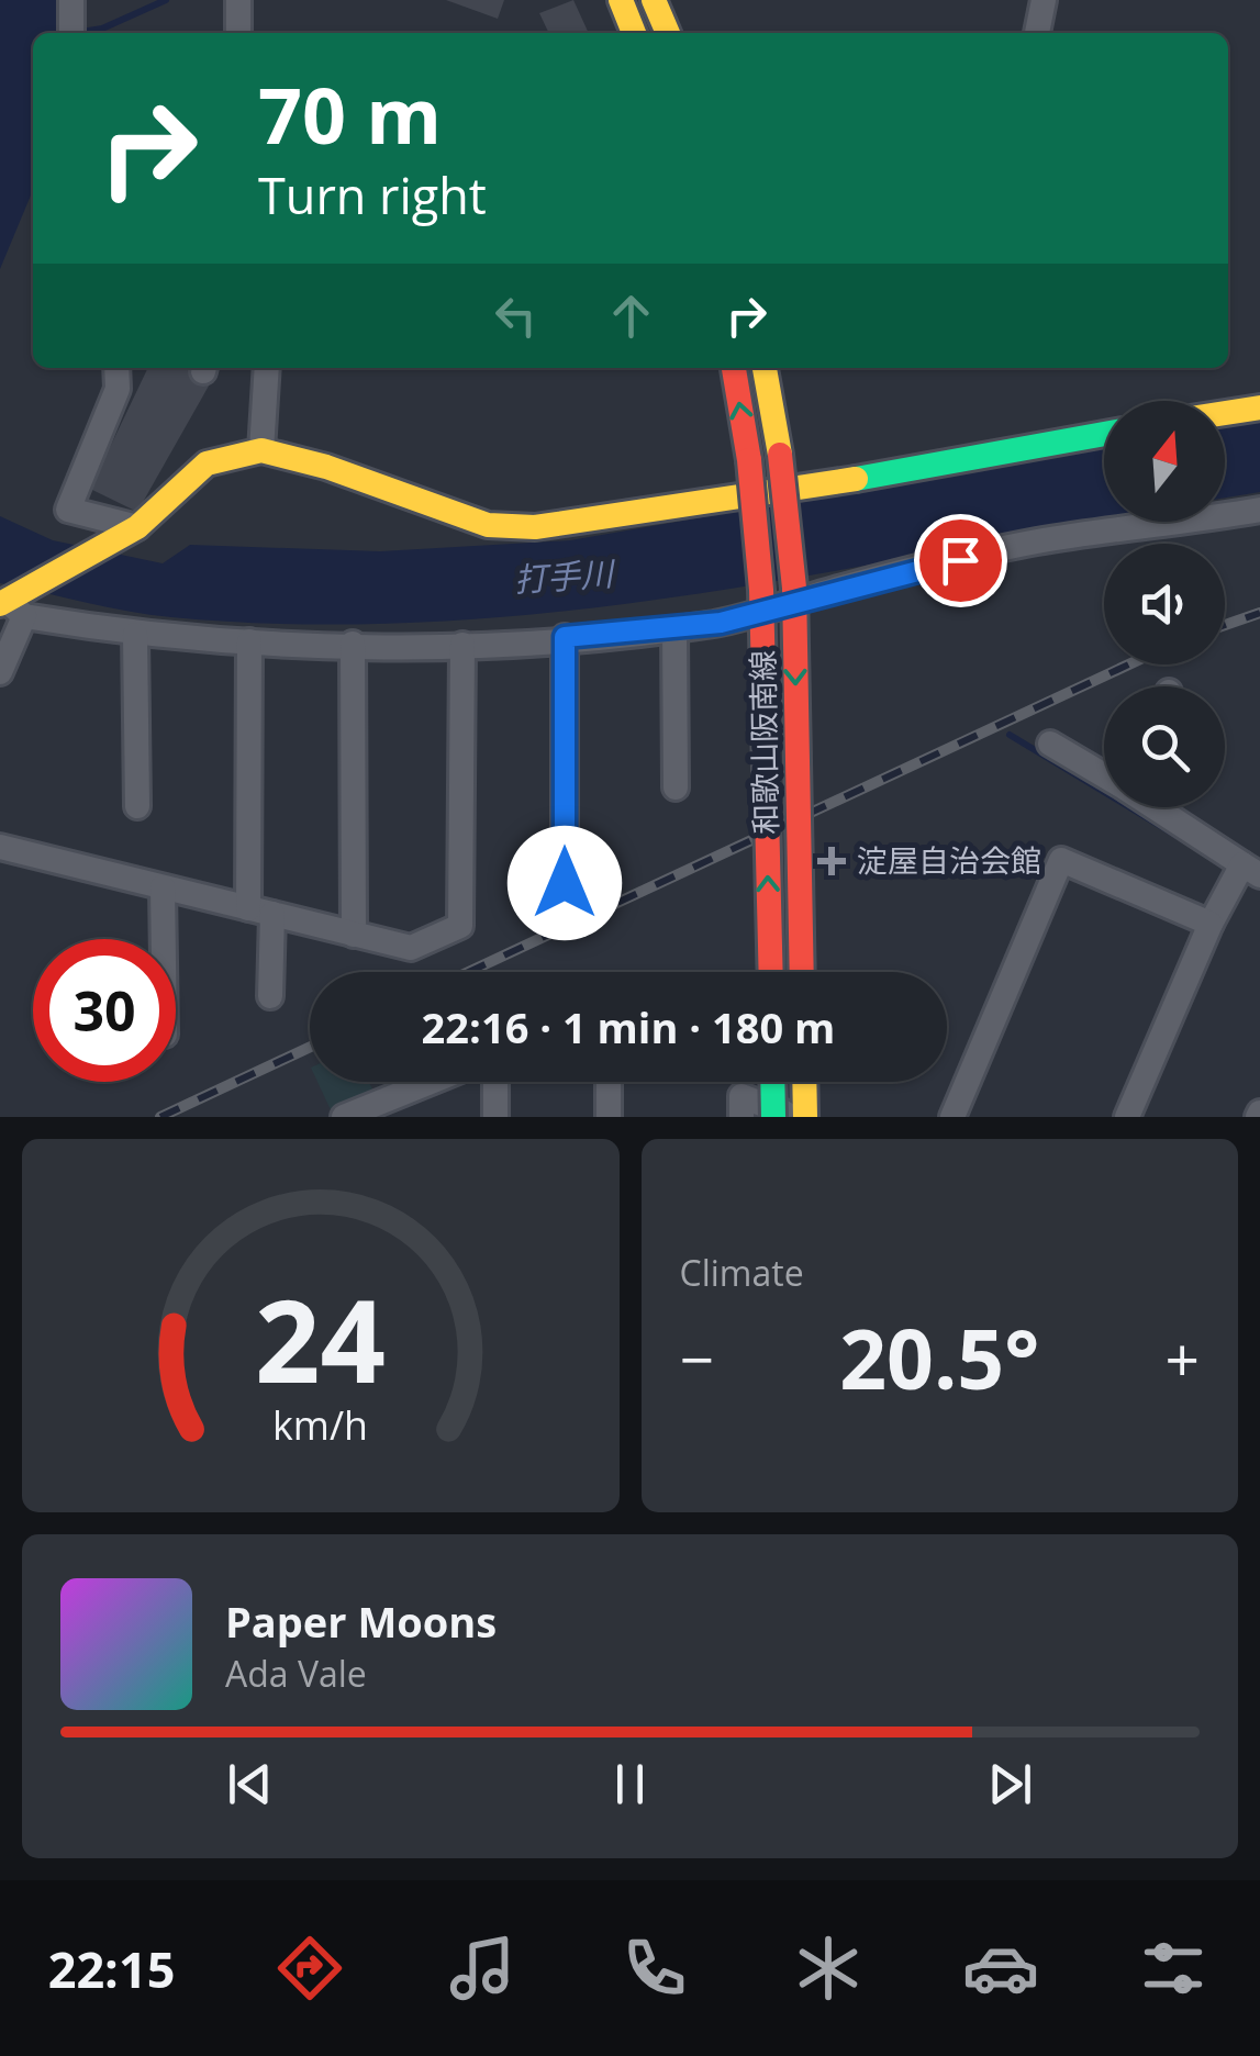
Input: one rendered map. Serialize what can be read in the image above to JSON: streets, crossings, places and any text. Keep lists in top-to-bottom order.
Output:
{
  "streets": {
    "main road": ["和歌山阪南線"]
  },
  "water": ["打手川"],
  "places": {
    "health": ["淀屋自治会館"]
  },
  "north": "top",
  "page": {
    "turn": ["70 m", "Turn right"],
    "limit": "30",
    "trip": "22:16 · 1 min · 180 m",
    "tile": "Climate",
    "heat": ["−", "20.5°", "+"],
    "song": ["Paper Moons", "Ada Vale"],
    "tabs": "22:15",
    "gauge": ["24", "km/h"]
  }
}
